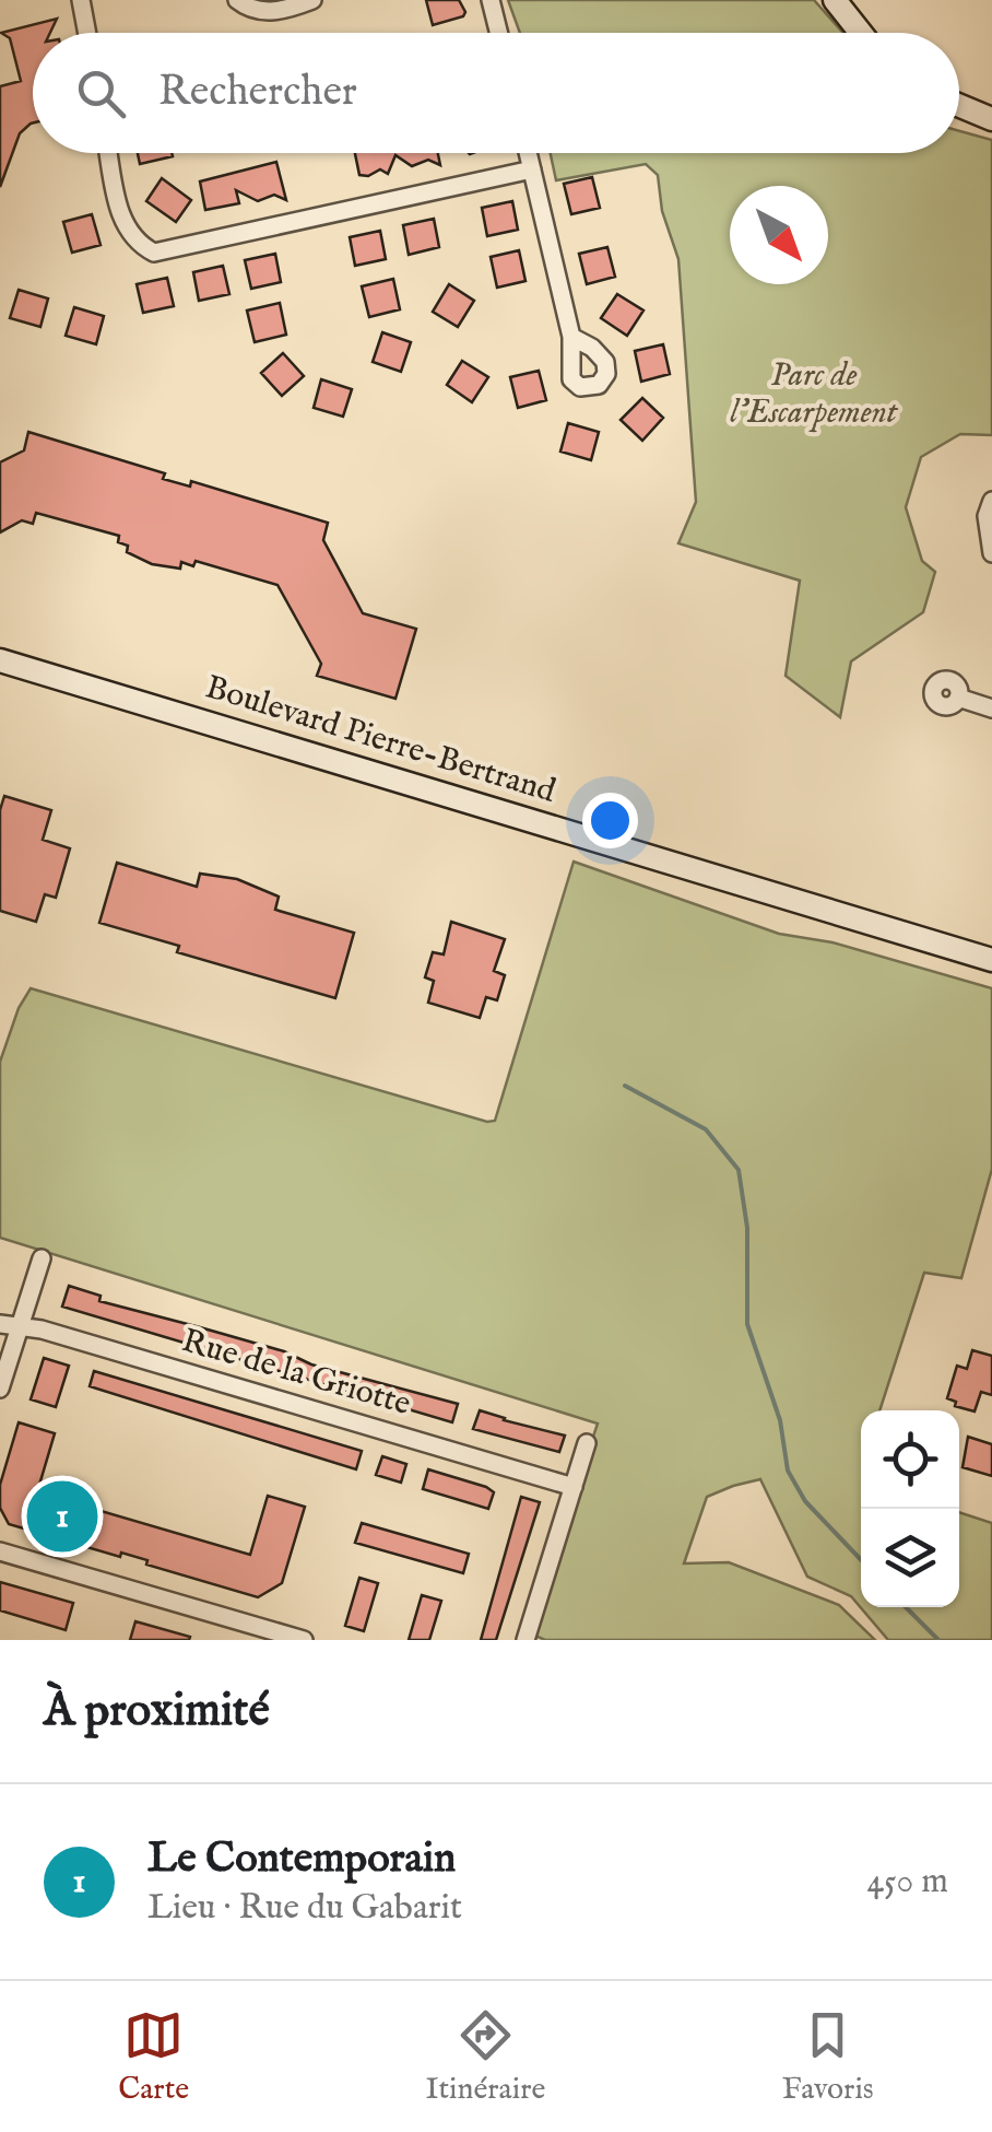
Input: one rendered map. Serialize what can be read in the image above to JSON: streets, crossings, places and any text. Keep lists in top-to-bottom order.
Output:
{
  "streets": {
    "main road": ["Boulevard Pierre-Bertrand"],
    "street": ["Rue de la Griotte"]
  },
  "parks": ["Parc de l'Escarpement"],
  "north": "bottom right",
  "page": {
    "search": "Rechercher",
    "pins": "1",
    "heading": "À proximité",
    "list": [
      {
        "mark": "1",
        "name": "Le Contemporain",
        "note": "Lieu · Rue du Gabarit",
        "value": "450 m"
      }
    ],
    "nav": ["Carte", "Itinéraire", "Favoris"]
  }
}
